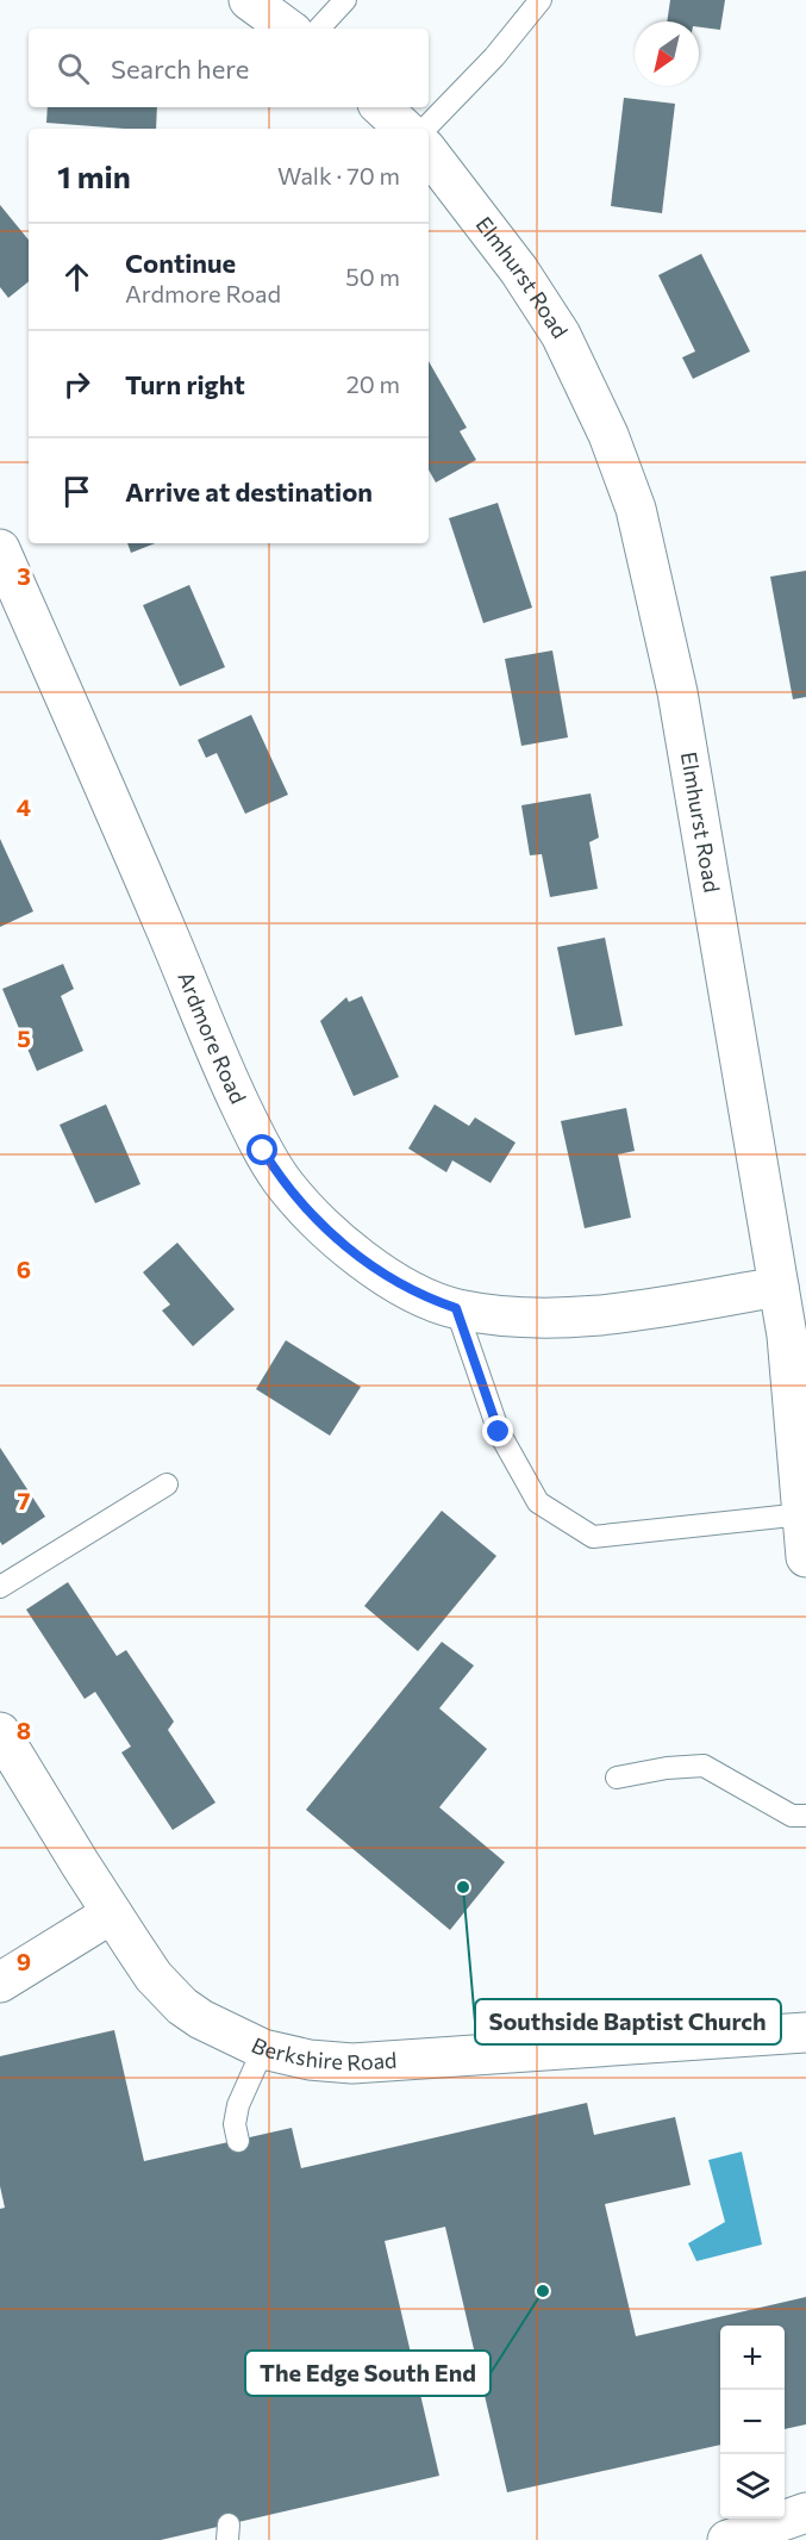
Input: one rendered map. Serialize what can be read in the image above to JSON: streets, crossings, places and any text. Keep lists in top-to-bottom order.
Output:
{
  "streets": {
    "street": ["Elmhurst Road", "Ardmore Road", "Berkshire Road"]
  },
  "crossings": [
    ["Elmhurst Road", "Ardmore Road"]
  ],
  "places": ["Southside Baptist Church", "The Edge South End"],
  "north": "bottom left",
  "page": {
    "search": "Search here",
    "heading": ["1 min", "Walk · 70 m"],
    "list": [
      ["Continue", "Ardmore Road", "50 m"],
      ["Turn right", "20 m"],
      "Arrive at destination"
    ],
    "map_buttons": ["+", "−"]
  },
  "grid": {
    "rows": [
      "3",
      "4",
      "5",
      "6",
      "7",
      "8",
      "9"
    ]
  }
}
